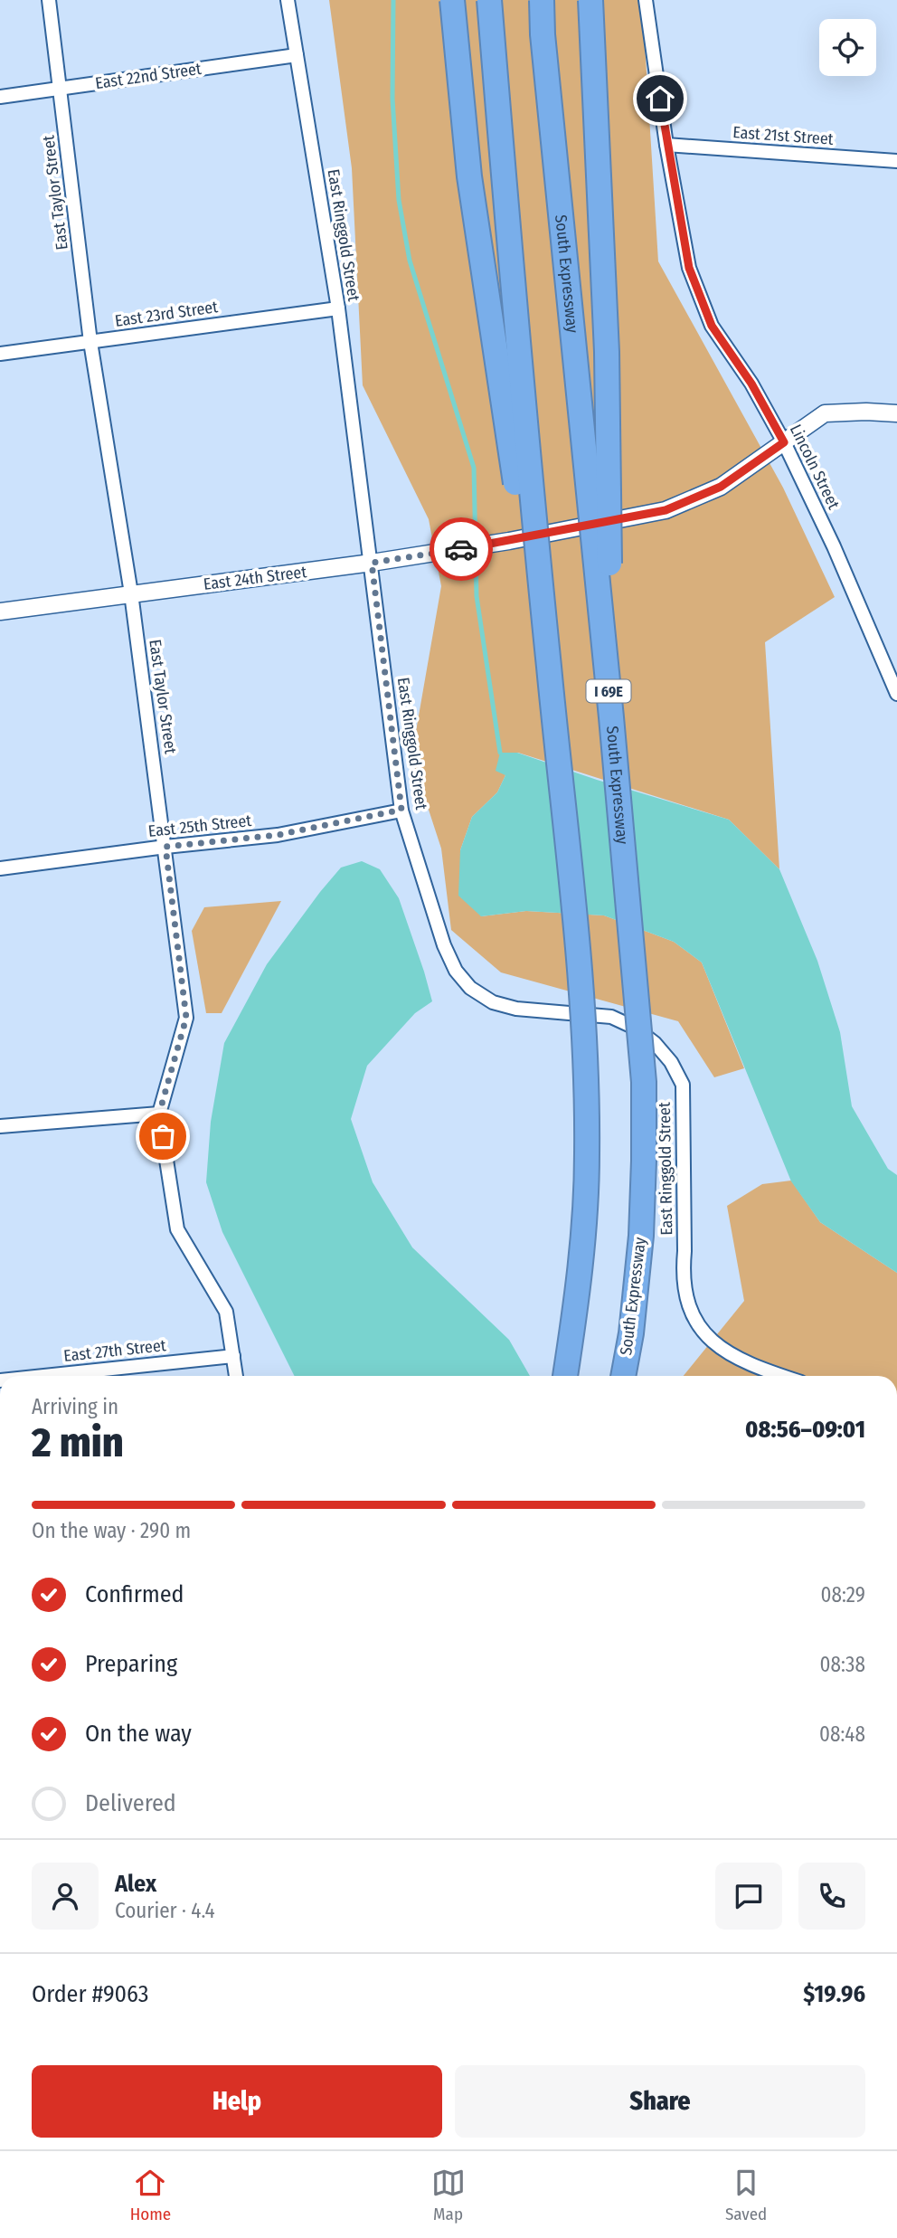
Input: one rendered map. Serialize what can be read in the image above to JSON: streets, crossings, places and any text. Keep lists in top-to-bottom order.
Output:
{
  "streets": {
    "highway": ["South Expressway", "I 69E"],
    "street": [
      "East 22nd Street",
      "East 21st Street",
      "East Taylor Street",
      "East Ringgold Street",
      "East 23rd Street",
      "Lincoln Street",
      "East 24th Street",
      "East 25th Street",
      "East 27th Street"
    ]
  },
  "crossings": [
    ["East 22nd Street", "East Taylor Street"],
    ["East 22nd Street", "East Ringgold Street"],
    ["East 21st Street", "Lincoln Street"],
    ["East Taylor Street", "East 23rd Street"],
    ["East Taylor Street", "East 24th Street"],
    ["East Taylor Street", "East 25th Street"],
    ["East Taylor Street", "East 27th Street"],
    ["East Ringgold Street", "East 23rd Street"],
    ["East Ringgold Street", "East 24th Street"],
    ["East Ringgold Street", "East 25th Street"],
    ["Lincoln Street", "East 24th Street"]
  ],
  "page": {
    "heading": ["2 min", "Arriving in", "08:56–09:01"],
    "panel": [
      "Alex",
      "Courier · 4.4",
      "Order #9063",
      "$19.96"
    ],
    "bar": "On the way · 290 m",
    "list": [
      ["Confirmed", "08:29"],
      ["Preparing", "08:38"],
      ["On the way", "08:48"],
      "Delivered"
    ],
    "buttons": ["Help", "Share"],
    "tabs": ["Home", "Map", "Saved"]
  }
}
